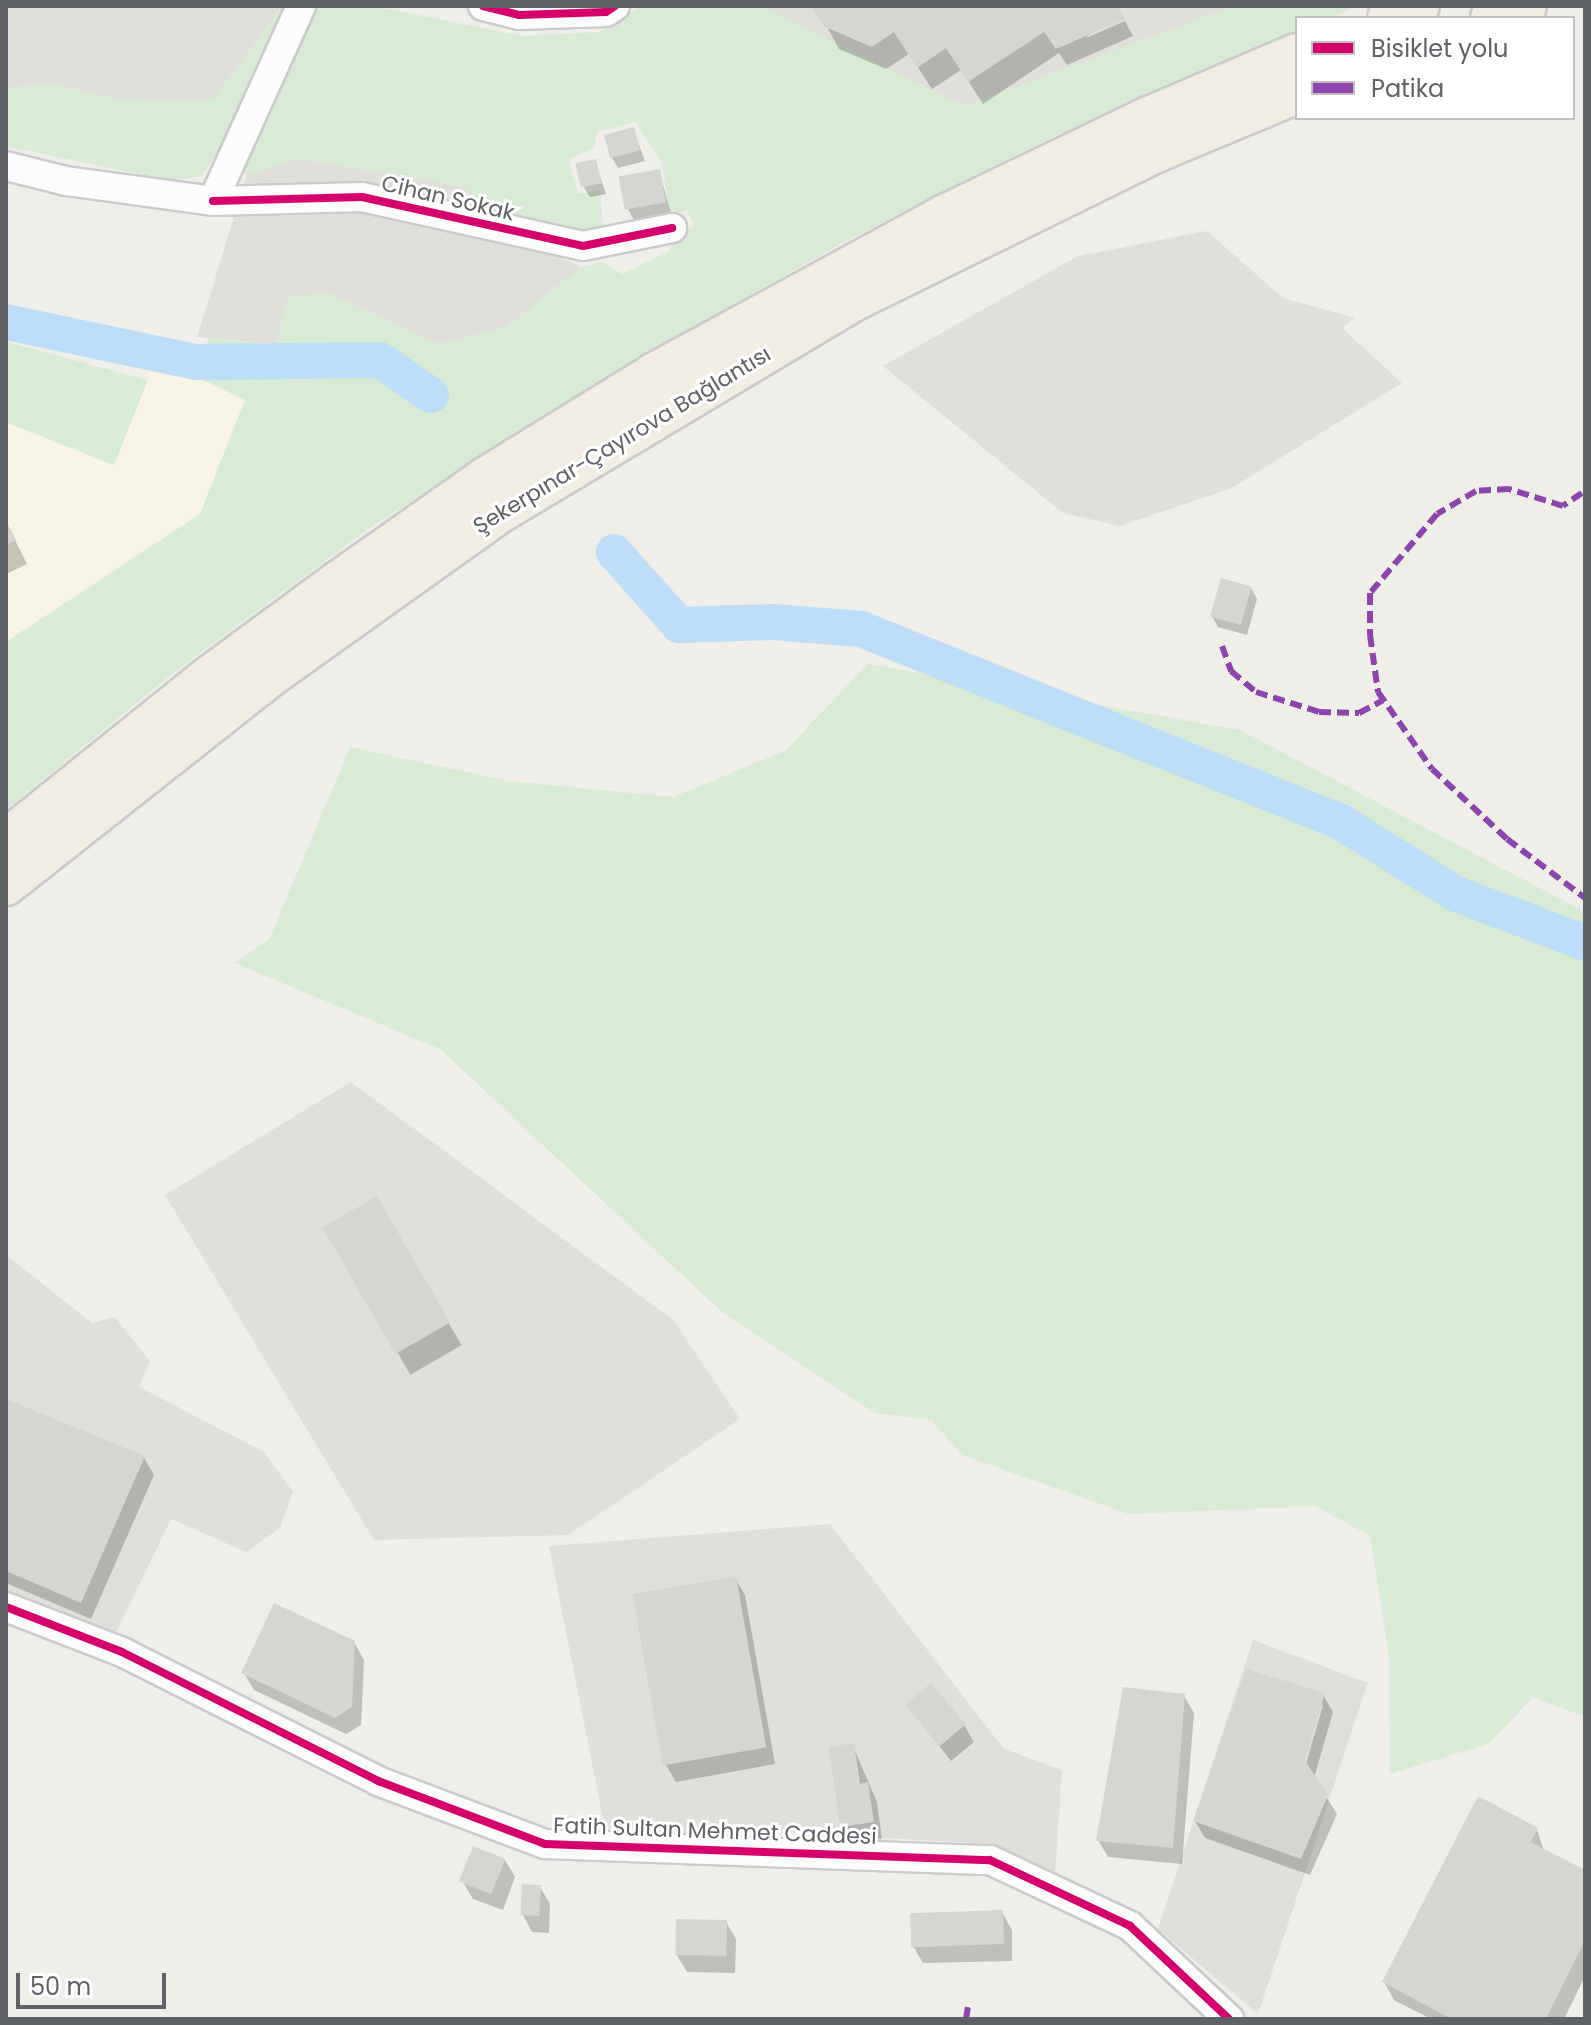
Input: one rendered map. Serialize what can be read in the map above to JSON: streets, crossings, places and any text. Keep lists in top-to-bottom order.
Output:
{
  "streets": {
    "highway": ["Şekerpınar-Çayırova Bağlantısı"],
    "street": ["Cihan Sokak", "Fatih Sultan Mehmet Caddesi"]
  },
  "legend": ["Bisiklet yolu", "Patika"],
  "scale_bar": "50 m"
}
